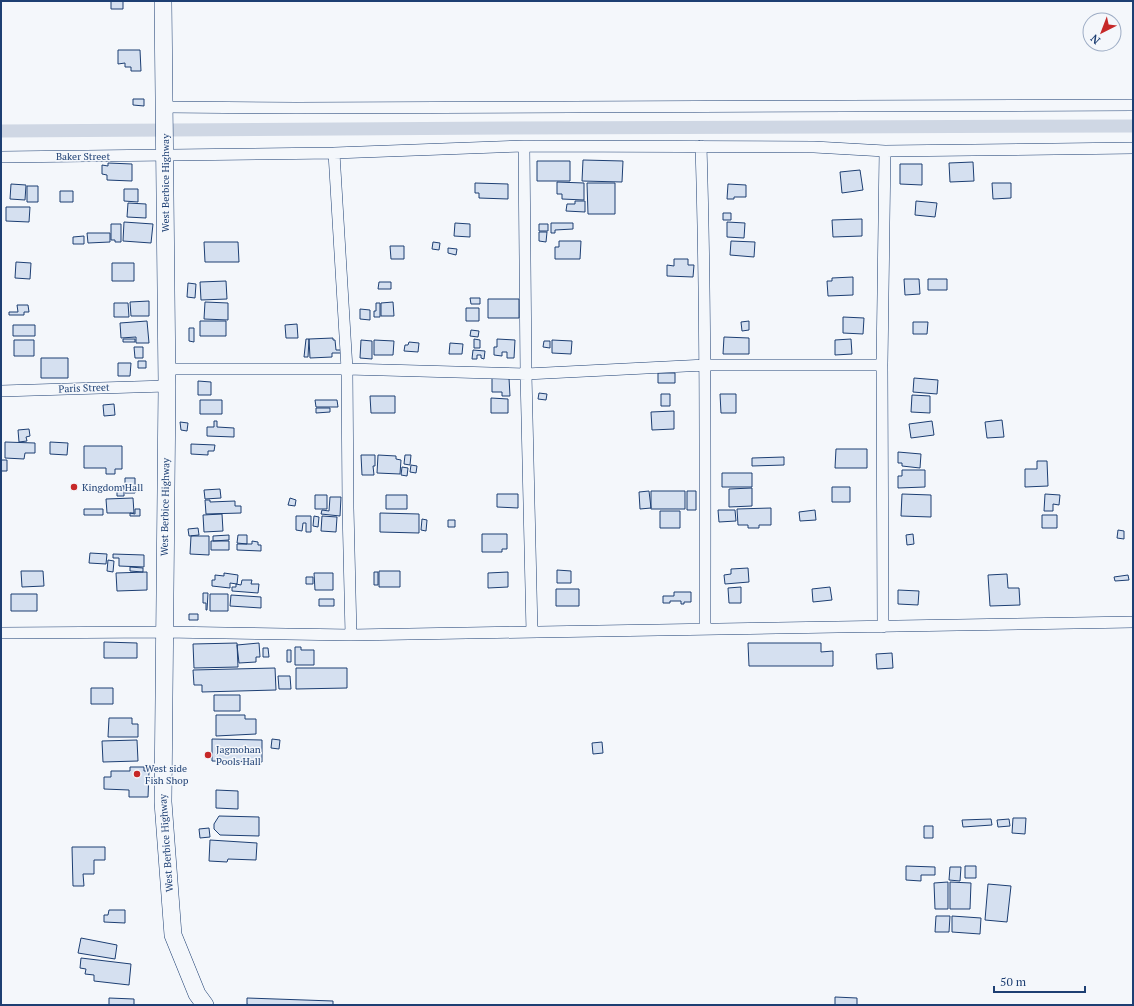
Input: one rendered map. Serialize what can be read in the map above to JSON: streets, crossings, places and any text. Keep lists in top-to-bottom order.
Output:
{
  "streets": {
    "main road": ["West Berbice Highway"],
    "street": ["Baker Street", "Paris Street"]
  },
  "crossings": [
    ["Baker Street", "West Berbice Highway"],
    ["West Berbice Highway", "Paris Street"]
  ],
  "places": ["Kingdom Hall", "Jagmohan Pools Hall", "West side Fish Shop"],
  "scale_bar": "50 m",
  "north": "bottom left"
}
